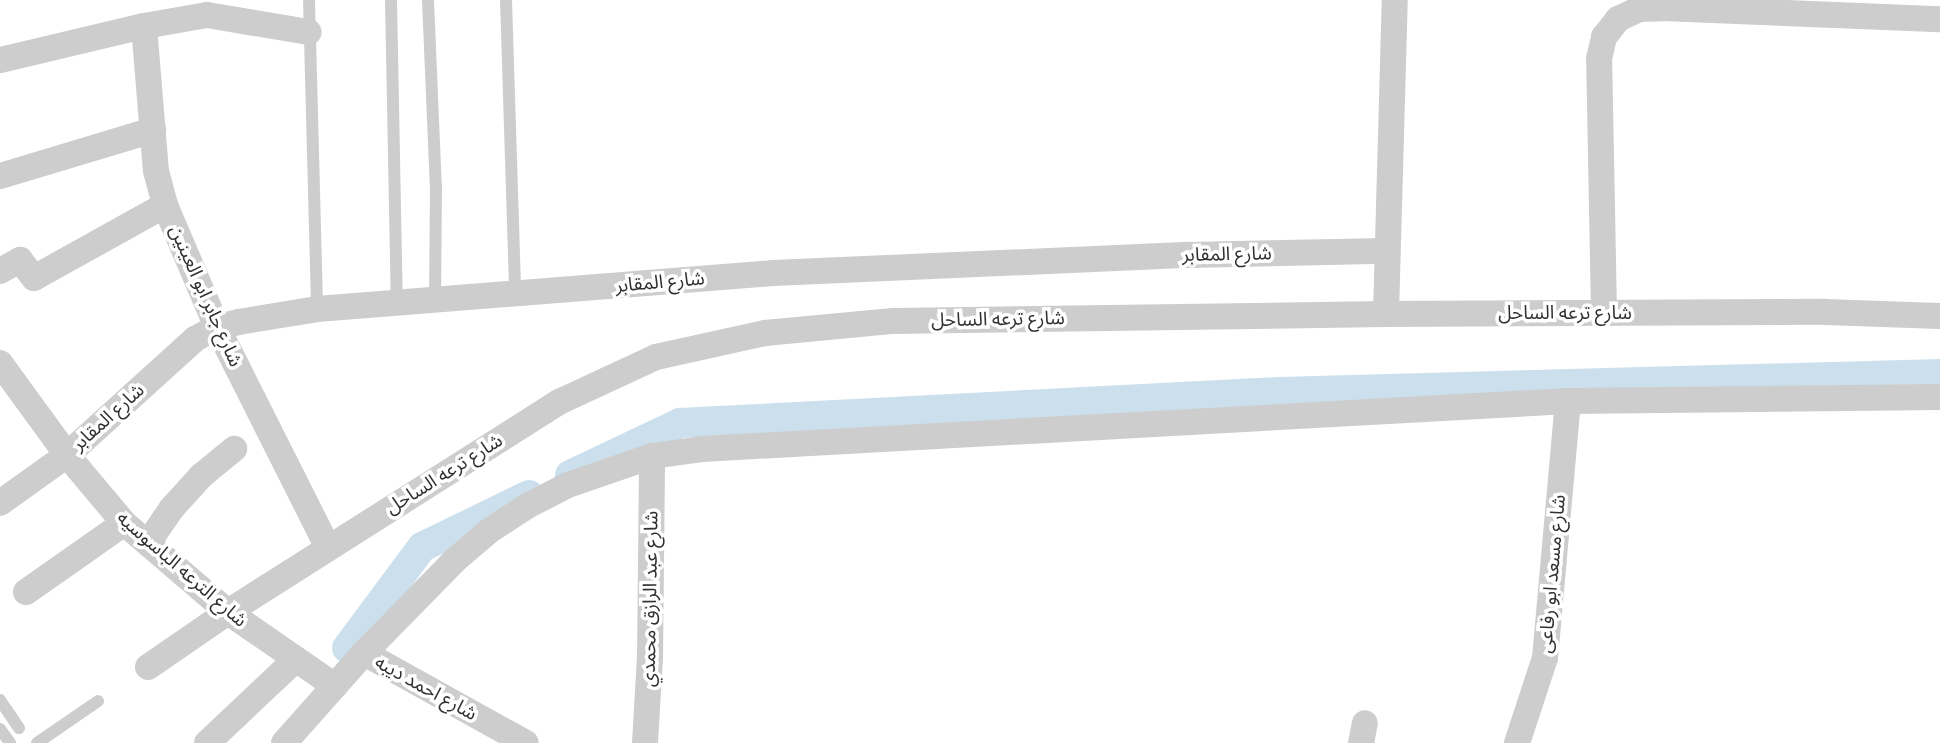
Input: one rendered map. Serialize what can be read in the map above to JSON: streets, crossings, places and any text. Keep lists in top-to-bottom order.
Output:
{
  "streets": {
    "street": [
      "شارع المقابر",
      "شارع جابر ابو العينين",
      "شارع ترعه الساحل",
      "شارع الترعه الباسوسيه",
      "شارع مسعد ابو رفاعى",
      "شارع عبد الرازق محمدي",
      "شارع احمد ديبه"
    ]
  },
  "crossings": [
    ["شارع المقابر", "شارع جابر ابو العينين"],
    ["شارع المقابر", "شارع الترعه الباسوسيه"],
    ["شارع جابر ابو العينين", "شارع ترعه الساحل"],
    ["شارع ترعه الساحل", "شارع الترعه الباسوسيه"]
  ]
}
